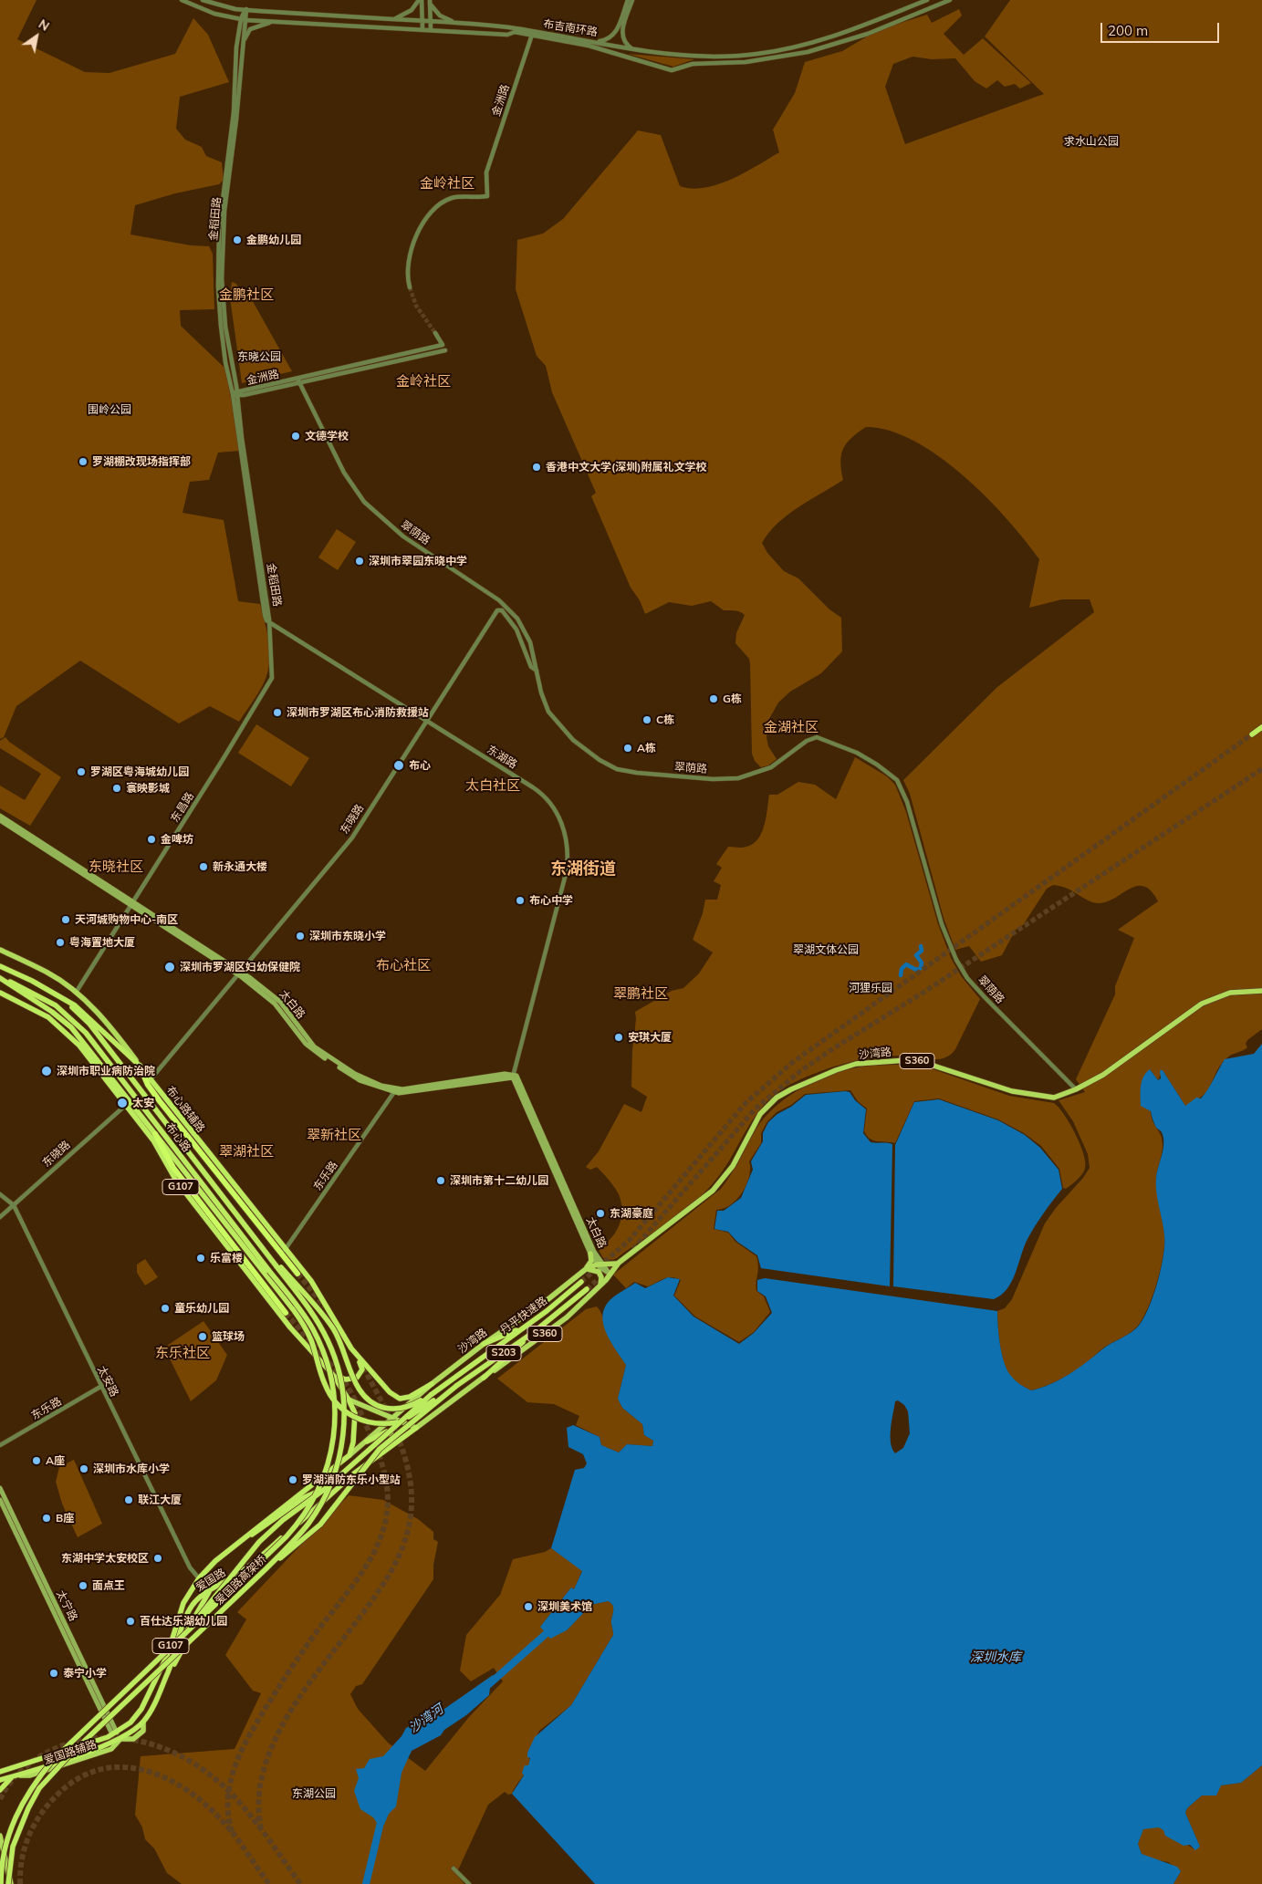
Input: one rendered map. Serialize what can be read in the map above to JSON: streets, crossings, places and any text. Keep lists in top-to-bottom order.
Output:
{
  "streets": {
    "highway": [
      "布心路辅路",
      "布心路",
      "G107",
      "丹平快速路",
      "S203",
      "爱国路",
      "爱国路高架桥"
    ],
    "main road": [
      "太白路",
      "沙湾路",
      "S360",
      "太宁路"
    ],
    "street": [
      "布吉南环路",
      "金洲路",
      "金稻田路",
      "翠荫路",
      "东湖路",
      "东昌路",
      "东晓路",
      "东乐路",
      "太安路"
    ]
  },
  "crossings": [
    ["布吉南环路", "金洲路"],
    ["布吉南环路", "金稻田路"],
    ["金洲路", "金稻田路"],
    ["金洲路", "翠荫路"],
    ["金稻田路", "东湖路"],
    ["金稻田路", "东昌路"],
    ["翠荫路", "东晓路"],
    ["翠荫路", "沙湾路"],
    ["东湖路", "东昌路"],
    ["东湖路", "东晓路"],
    ["东湖路", "太白路"],
    ["东昌路", "太白路"],
    ["东昌路", "布心路辅路"],
    ["东晓路", "太白路"],
    ["东晓路", "布心路辅路"],
    ["东晓路", "G107"],
    ["东晓路", "太安路"],
    ["太白路", "沙湾路"],
    ["太白路", "东乐路"],
    ["沙湾路", "布心路辅路"],
    ["沙湾路", "G107"],
    ["沙湾路", "爱国路"],
    ["布心路辅路", "布心路"],
    ["布心路辅路", "东乐路"],
    ["布心路", "爱国路高架桥"],
    ["东乐路", "太安路"],
    ["G107", "爱国路"],
    ["太安路", "爱国路"],
    ["爱国路", "太宁路"]
  ],
  "districts": [
    "金岭社区",
    "金鹏社区",
    "金岭社区",
    "金湖社区",
    "太白社区",
    "东晓社区",
    "东湖街道",
    "布心社区",
    "翠鹏社区",
    "翠新社区",
    "翠湖社区",
    "东乐社区"
  ],
  "water": ["深圳水库", "沙湾河"],
  "parks": [
    "求水山公园",
    "东晓公园",
    "围岭公园",
    "翠湖文体公园",
    "河狸乐园",
    "东湖公园"
  ],
  "places": [
    "金鹏幼儿园",
    "文德学校",
    "罗湖棚改现场指挥部",
    "香港中文大学(深圳)附属礼文学校",
    "深圳市翠园东晓中学",
    "G栋",
    "深圳市罗湖区布心消防救援站",
    "C栋",
    "A栋",
    "布心",
    "罗湖区粤海城幼儿园",
    "寰映影城",
    "金啤坊",
    "新永通大楼",
    "布心中学",
    "天河城购物中心-南区",
    "深圳市东晓小学",
    "粤海置地大厦",
    "深圳市罗湖区妇幼保健院",
    "安琪大厦",
    "深圳市职业病防治院",
    "太安",
    "深圳市第十二幼儿园",
    "东湖豪庭",
    "乐富楼",
    "童乐幼儿园",
    "篮球场",
    "A座",
    "深圳市水库小学",
    "罗湖消防东乐小型站",
    "联江大厦",
    "B座",
    "东湖中学太安校区",
    "面点王",
    "深圳美术馆",
    "百仕达乐湖幼儿园",
    "泰宁小学"
  ],
  "scale_bar": "200 m",
  "north": "top right"
}
